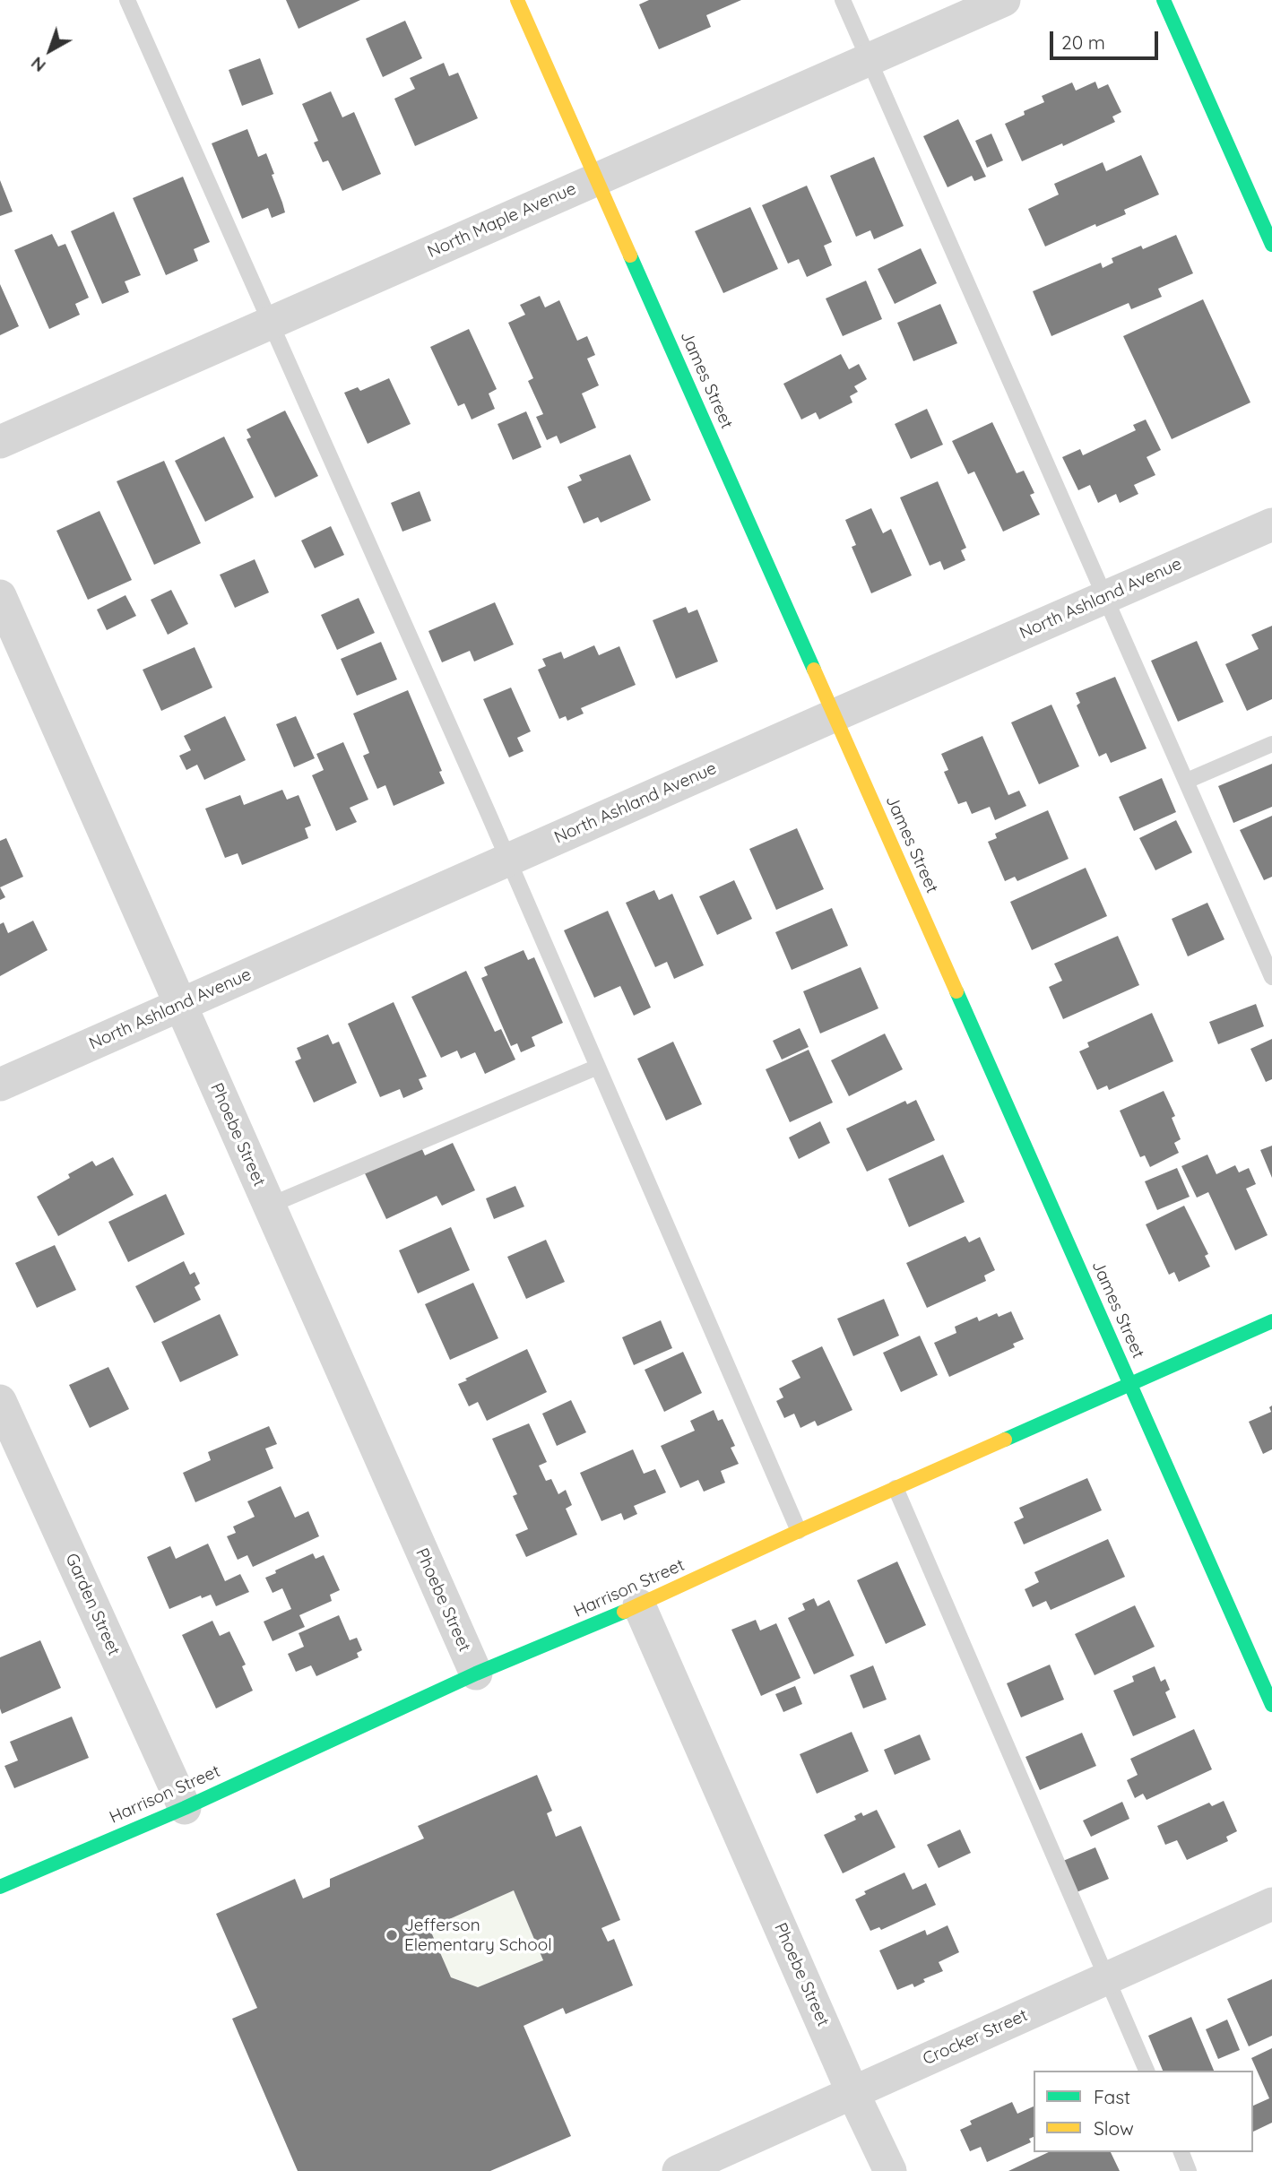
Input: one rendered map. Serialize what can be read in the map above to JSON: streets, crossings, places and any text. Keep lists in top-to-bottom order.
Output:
{
  "streets": {
    "street": [
      "North Maple Avenue",
      "James Street",
      "North Ashland Avenue",
      "Phoebe Street",
      "Harrison Street",
      "Garden Street",
      "Crocker Street"
    ]
  },
  "crossings": [
    ["North Maple Avenue", "James Street"],
    ["James Street", "North Ashland Avenue"],
    ["James Street", "Harrison Street"],
    ["North Ashland Avenue", "Phoebe Street"],
    ["Phoebe Street", "Harrison Street"],
    ["Phoebe Street", "Crocker Street"],
    ["Harrison Street", "Garden Street"]
  ],
  "places": ["Jefferson Elementary School"],
  "legend": ["Fast", "Slow"],
  "scale_bar": "20 m",
  "north": "bottom left"
}
